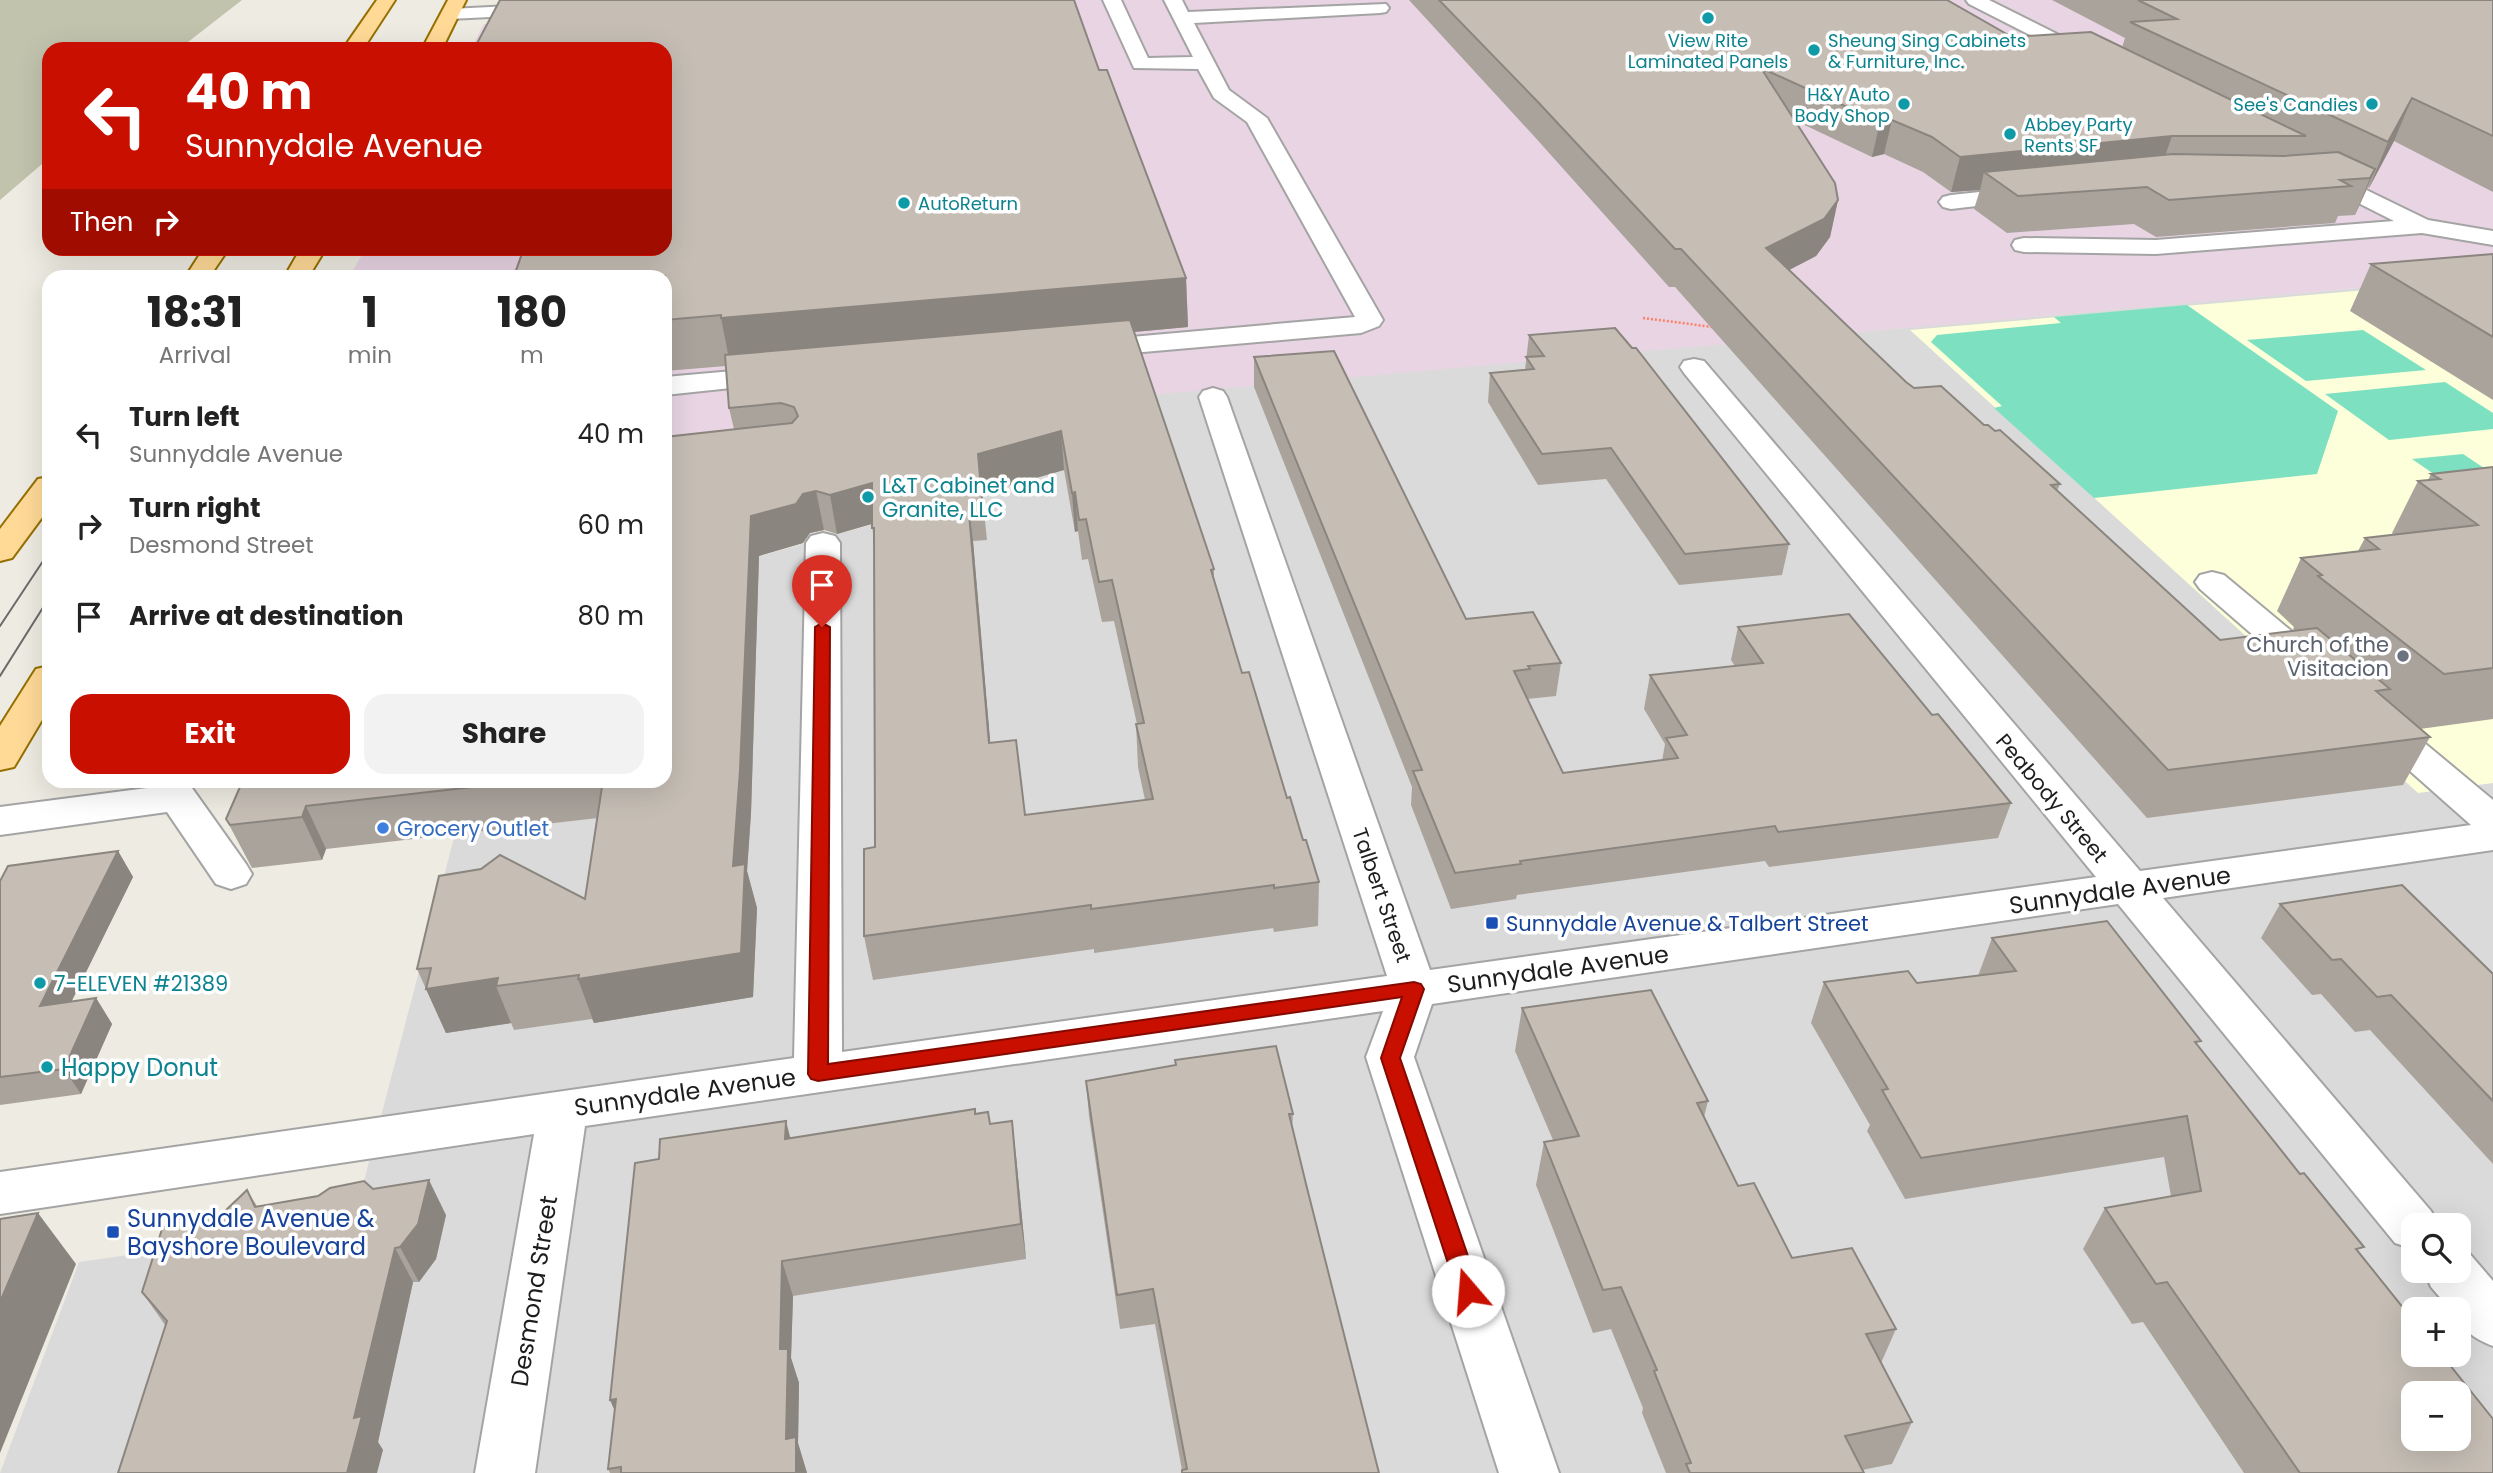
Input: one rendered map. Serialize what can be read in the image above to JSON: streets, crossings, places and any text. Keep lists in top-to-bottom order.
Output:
{
  "streets": {
    "street": [
      "Peabody Street",
      "Sunnydale Avenue",
      "Talbert Street",
      "Desmond Street"
    ]
  },
  "crossings": [
    ["Peabody Street", "Sunnydale Avenue"],
    ["Sunnydale Avenue", "Talbert Street"],
    ["Sunnydale Avenue", "Desmond Street"]
  ],
  "places": {
    "other": [
      "View Rite Laminated Panels",
      "Sheung Sing Cabinets & Furniture, Inc.",
      "H&Y Auto Body Shop",
      "See's Candies",
      "Abbey Party Rents SF",
      "AutoReturn",
      "L&T Cabinet and Granite, LLC",
      "Church of the Visitacion",
      "Grocery Outlet",
      "7-ELEVEN #21389",
      "Happy Donut"
    ],
    "transit": ["Sunnydale Avenue & Talbert Street", "Sunnydale Avenue & Bayshore Boulevard"]
  },
  "page": {
    "turn": ["40 m", "Sunnydale Avenue"],
    "then": "Then",
    "eta": [
      "18:31",
      "Arrival",
      "1",
      "min",
      "180",
      "m"
    ],
    "list": [
      {
        "name": "Turn left",
        "note": "Sunnydale Avenue",
        "value": "40 m"
      },
      {
        "name": "Turn right",
        "note": "Desmond Street",
        "value": "60 m"
      },
      {
        "name": "Arrive at destination",
        "value": "80 m"
      }
    ],
    "buttons": ["Exit", "Share"],
    "map_buttons": ["+", "−"]
  }
}
